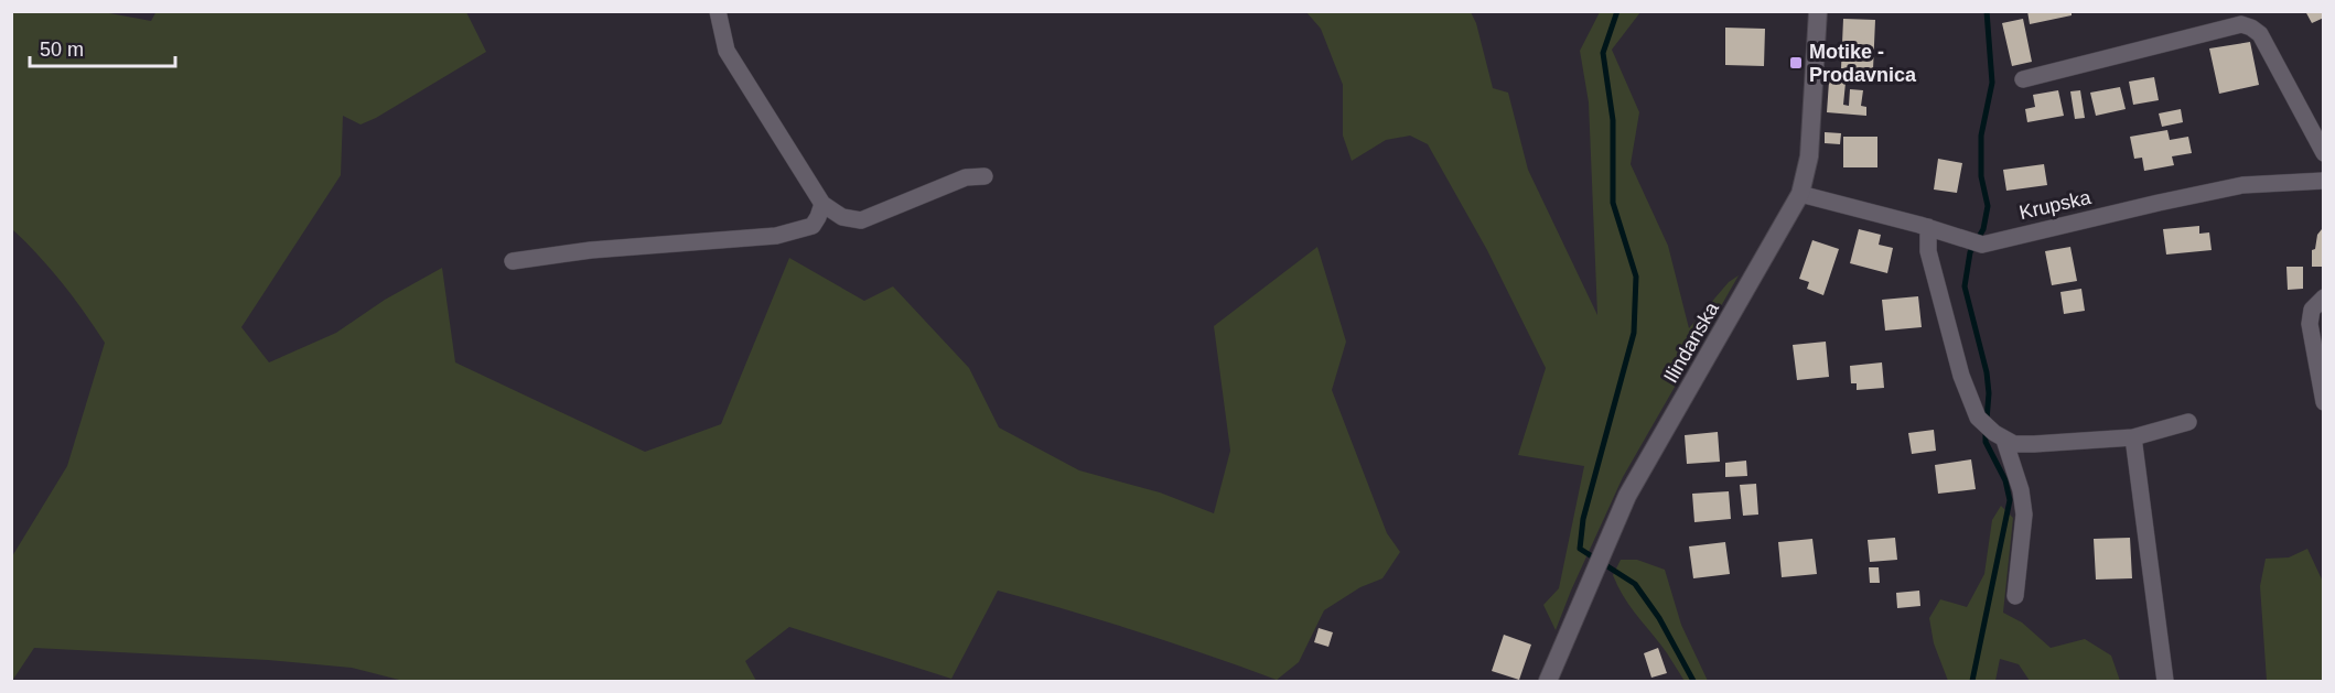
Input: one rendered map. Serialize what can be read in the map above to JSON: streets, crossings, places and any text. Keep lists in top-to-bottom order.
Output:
{
  "streets": {
    "street": ["Krupska", "Ilindanska"]
  },
  "crossings": [
    ["Krupska", "Ilindanska"]
  ],
  "places": {
    "transit": ["Motike - Prodavnica"]
  },
  "scale_bar": "50 m"
}
